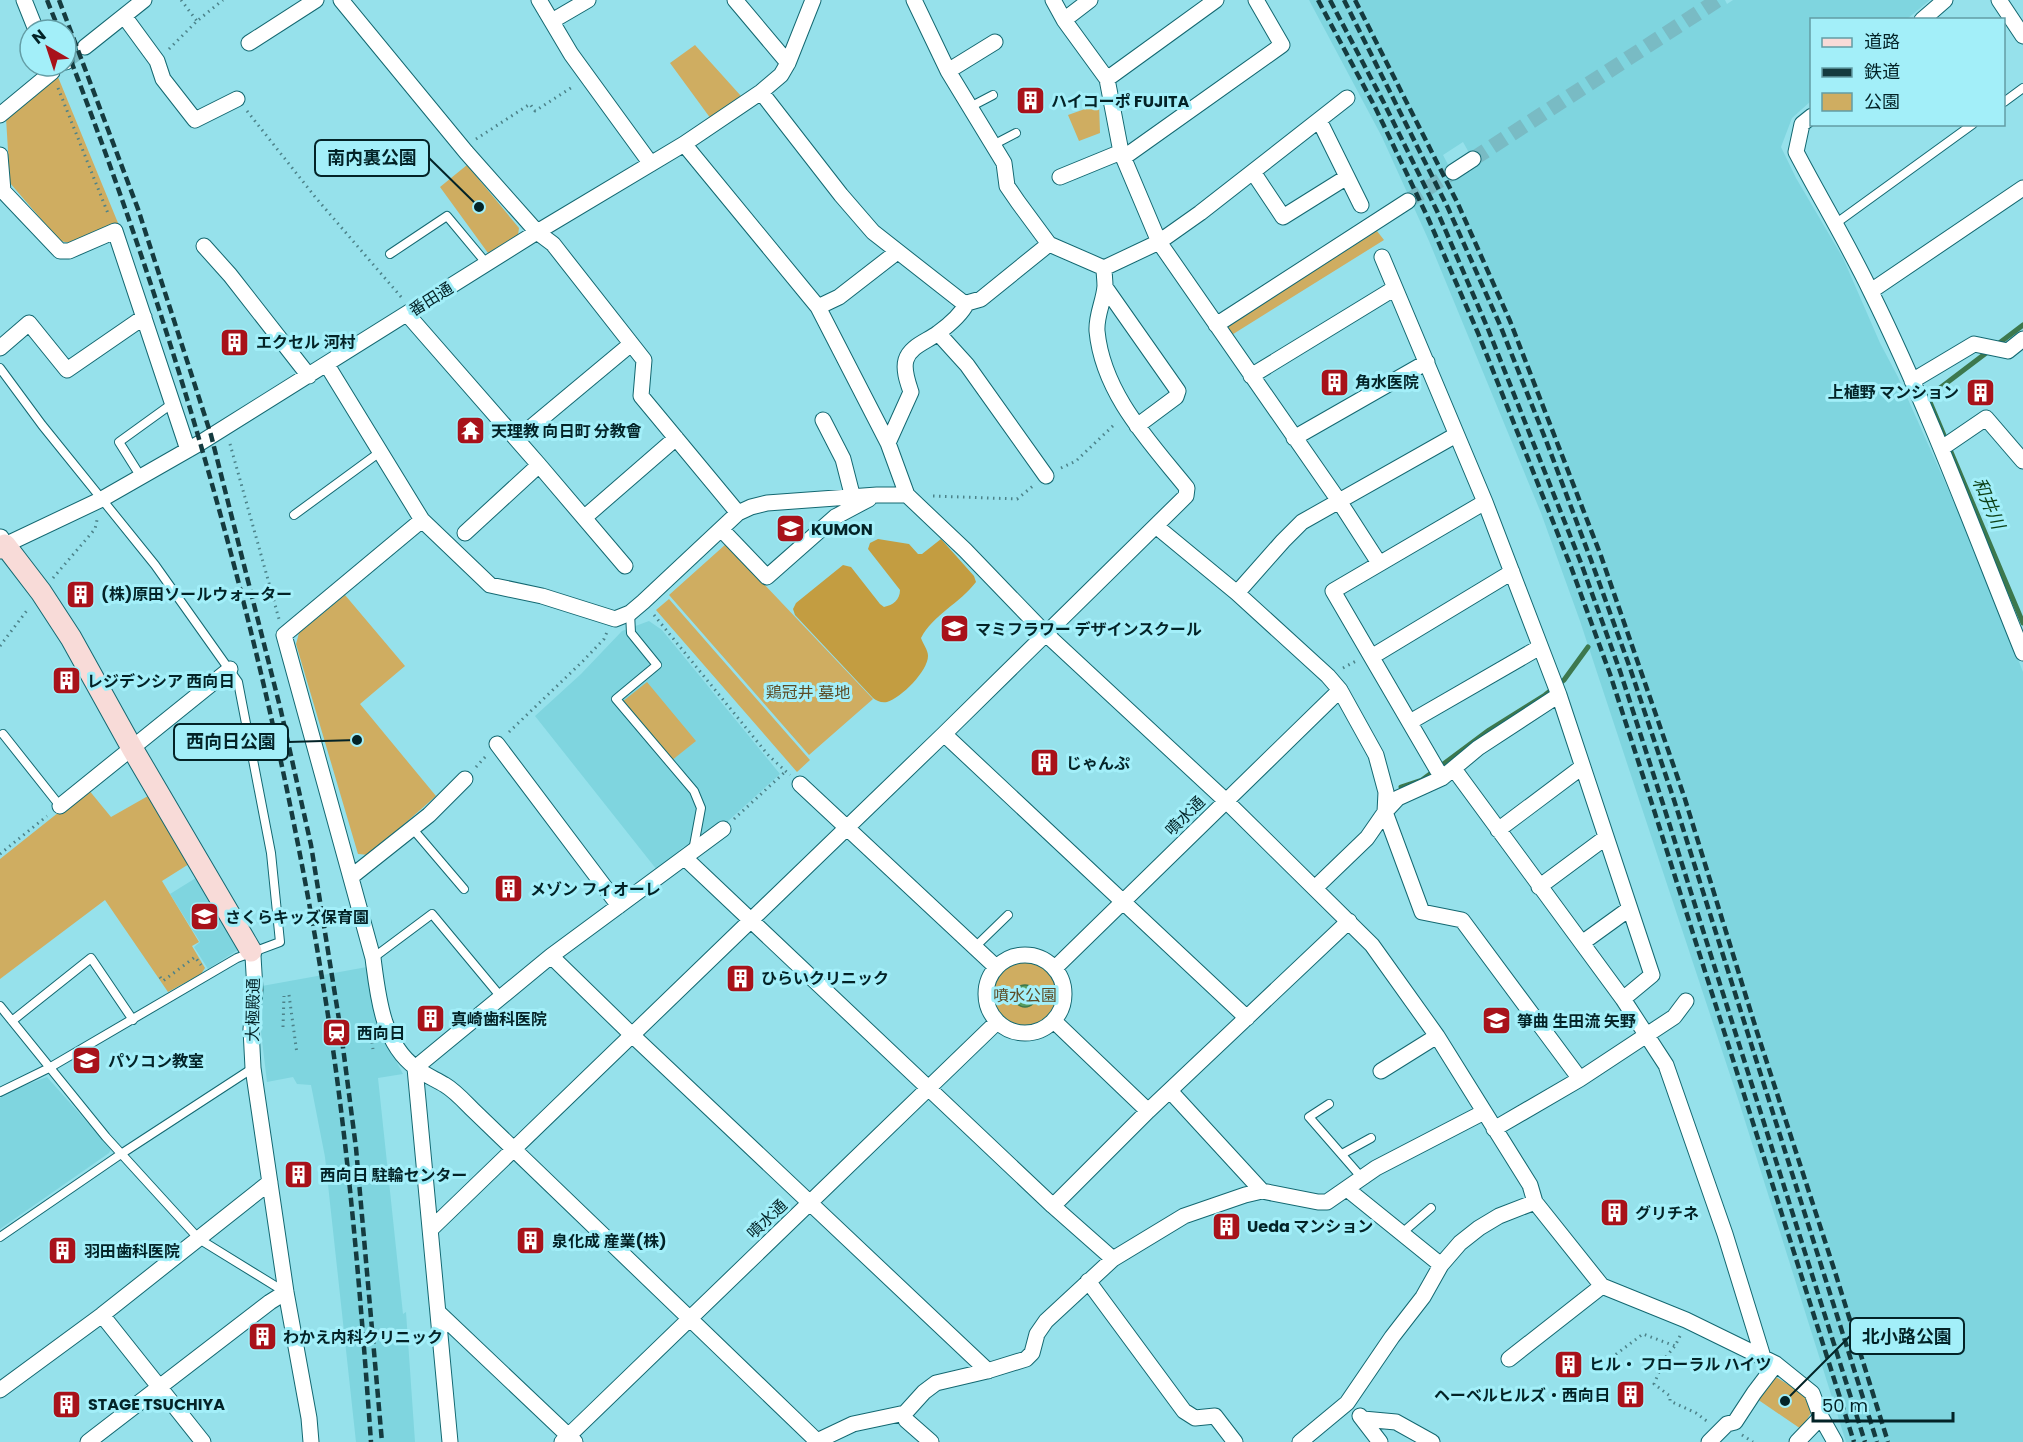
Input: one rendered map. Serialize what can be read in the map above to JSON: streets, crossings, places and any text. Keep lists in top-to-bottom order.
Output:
{
  "streets": {
    "main road": ["大極殿通"],
    "street": ["番田通", "噴水通"]
  },
  "crossings": [
    ["番田通", "大極殿通"]
  ],
  "water": ["和井川"],
  "parks": ["鶏冠井 墓地", "噴水公園"],
  "places": {
    "building": [
      "ハイコーポ FUJITA",
      "エクセル 河村",
      "角水医院",
      "上植野 マンション",
      "(株)原田ソールウォーター",
      "レジデンシア 西向日",
      "じゃんぷ",
      "メゾン フィオーレ",
      "ひらいクリニック",
      "真崎歯科医院",
      "西向日 駐輪センター",
      "グリチネ",
      "Ueda マンション",
      "泉化成 産業(株)",
      "羽田歯科医院",
      "わかえ内科クリニック",
      "ヒル・ フローラル ハイツ",
      "ヘーベルヒルズ・西向日",
      "STAGE TSUCHIYA"
    ],
    "other": ["南内裏公園", "西向日公園", "北小路公園"],
    "temple": ["天理教 向日町 分教會"],
    "school or university": [
      "KUMON",
      "マミフラワー デザインスクール",
      "さくらキッズ保育園",
      "箏曲 生田流 矢野",
      "パソコン教室"
    ],
    "station": ["西向日"]
  },
  "legend": ["道路", "鉄道", "公園"],
  "scale_bar": "50 m",
  "north": "top left"
}
